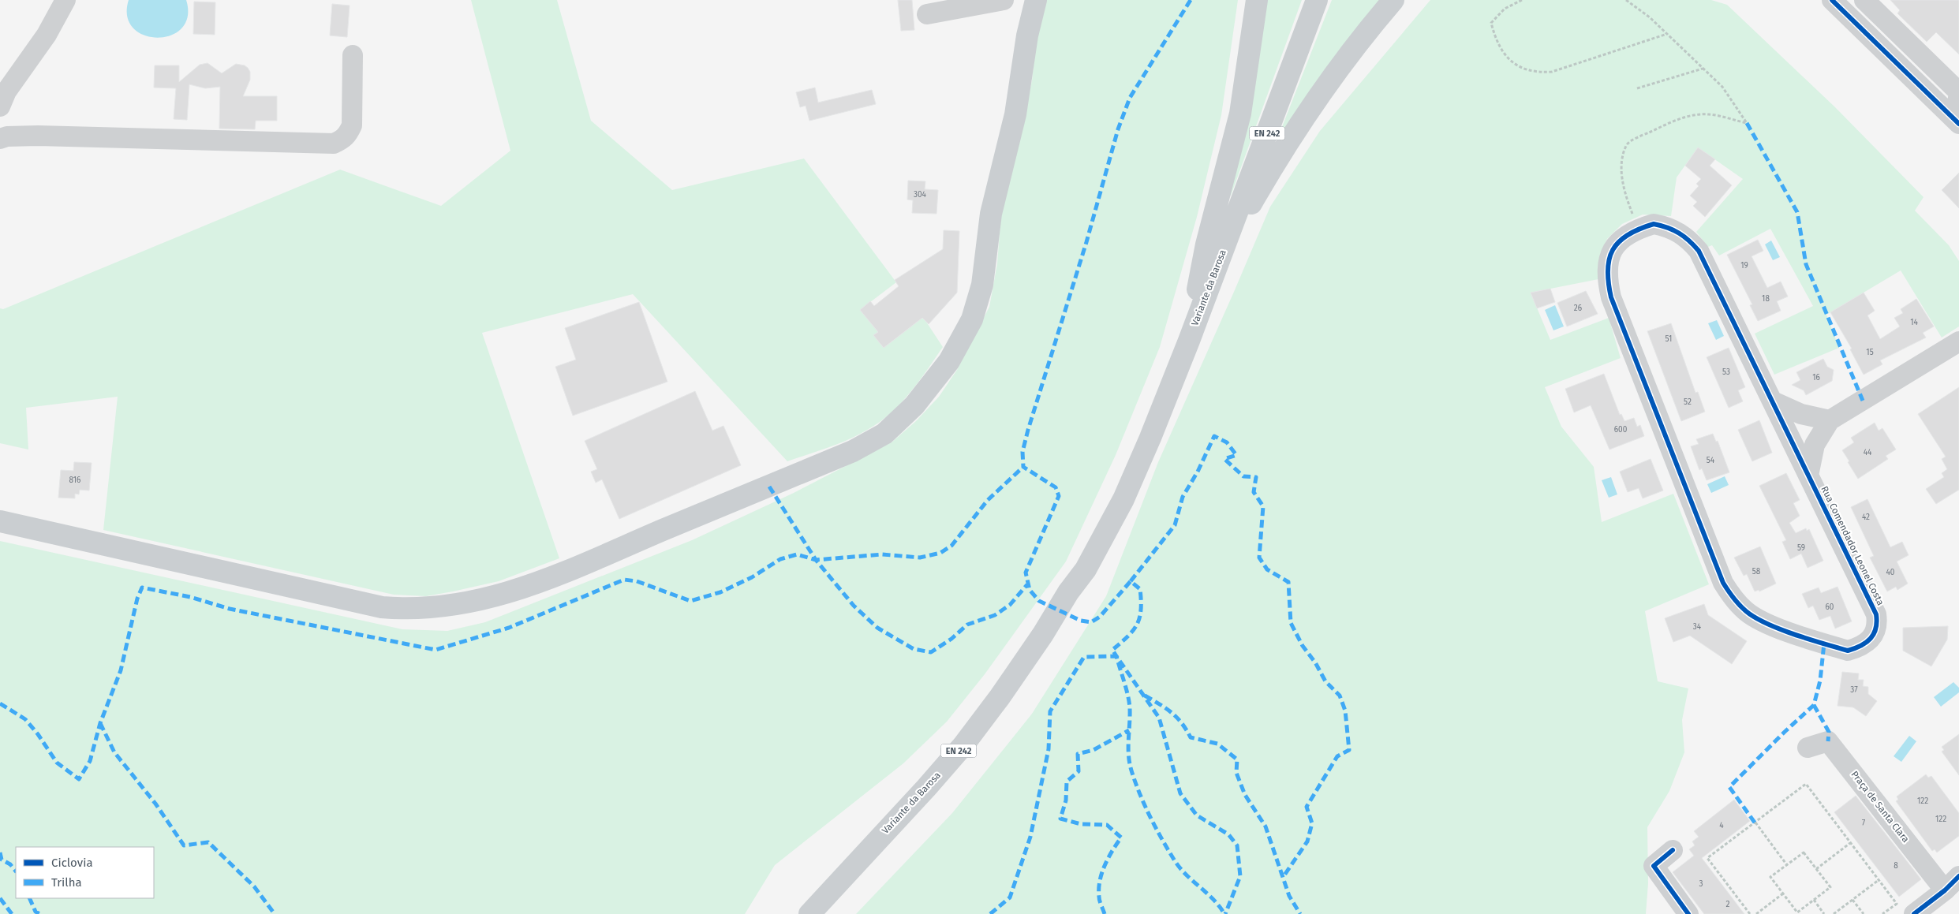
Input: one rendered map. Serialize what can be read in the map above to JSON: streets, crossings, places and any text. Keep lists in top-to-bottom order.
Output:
{
  "streets": {
    "main road": ["EN 242", "Variante da Barosa"],
    "street": ["Rua Comendador Leonel Costa", "Praça de Santa Clara"]
  },
  "house_numbers": [
    "304",
    "19",
    "18",
    "26",
    "14",
    "51",
    "15",
    "53",
    "16",
    "52",
    "600",
    "44",
    "54",
    "816",
    "42",
    "59",
    "58",
    "40",
    "60",
    "34",
    "37",
    "122",
    "122",
    "7",
    "4",
    "8",
    "3",
    "2"
  ],
  "legend": ["Ciclovia", "Trilha"]
}
